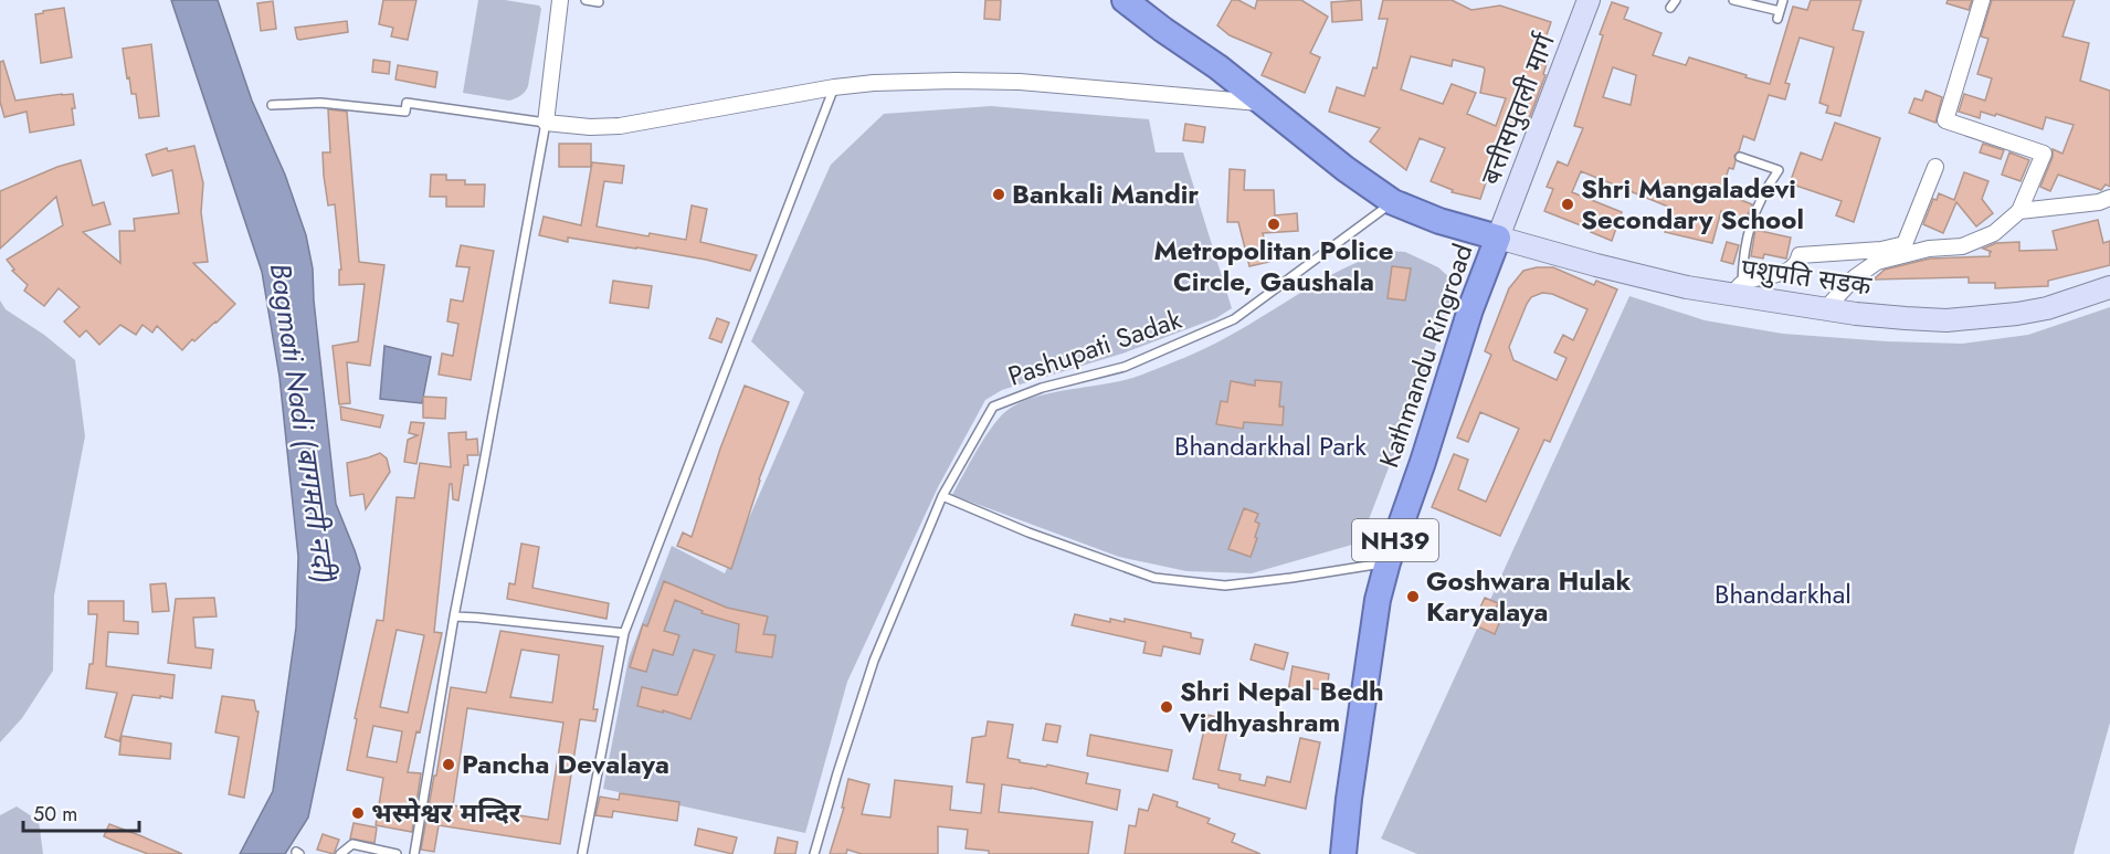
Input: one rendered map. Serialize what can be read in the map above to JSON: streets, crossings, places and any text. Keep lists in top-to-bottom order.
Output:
{
  "streets": {
    "highway": ["Kathmandu Ringroad", "NH39"],
    "main road": ["बत्तीसपुतली मार्ग", "पशुपति सडक"],
    "lane": ["Pashupati Sadak"]
  },
  "crossings": [
    ["बत्तीसपुतली मार्ग", "पशुपति सडक"],
    ["बत्तीसपुतली मार्ग", "Kathmandu Ringroad"],
    ["पशुपति सडक", "Kathmandu Ringroad"],
    ["Pashupati Sadak", "Kathmandu Ringroad"]
  ],
  "water": ["Bagmati Nadi (बागमती नदी)"],
  "parks": ["Bhandarkhal Park", "Bhandarkhal"],
  "places": [
    "Bankali Mandir",
    "Shri Mangaladevi Secondary School",
    "Metropolitan Police Circle, Gaushala",
    "Goshwara Hulak Karyalaya",
    "Shri Nepal Bedh Vidhyashram",
    "Pancha Devalaya",
    "भस्मेश्वर मन्दिर"
  ],
  "scale_bar": "50 m"
}
